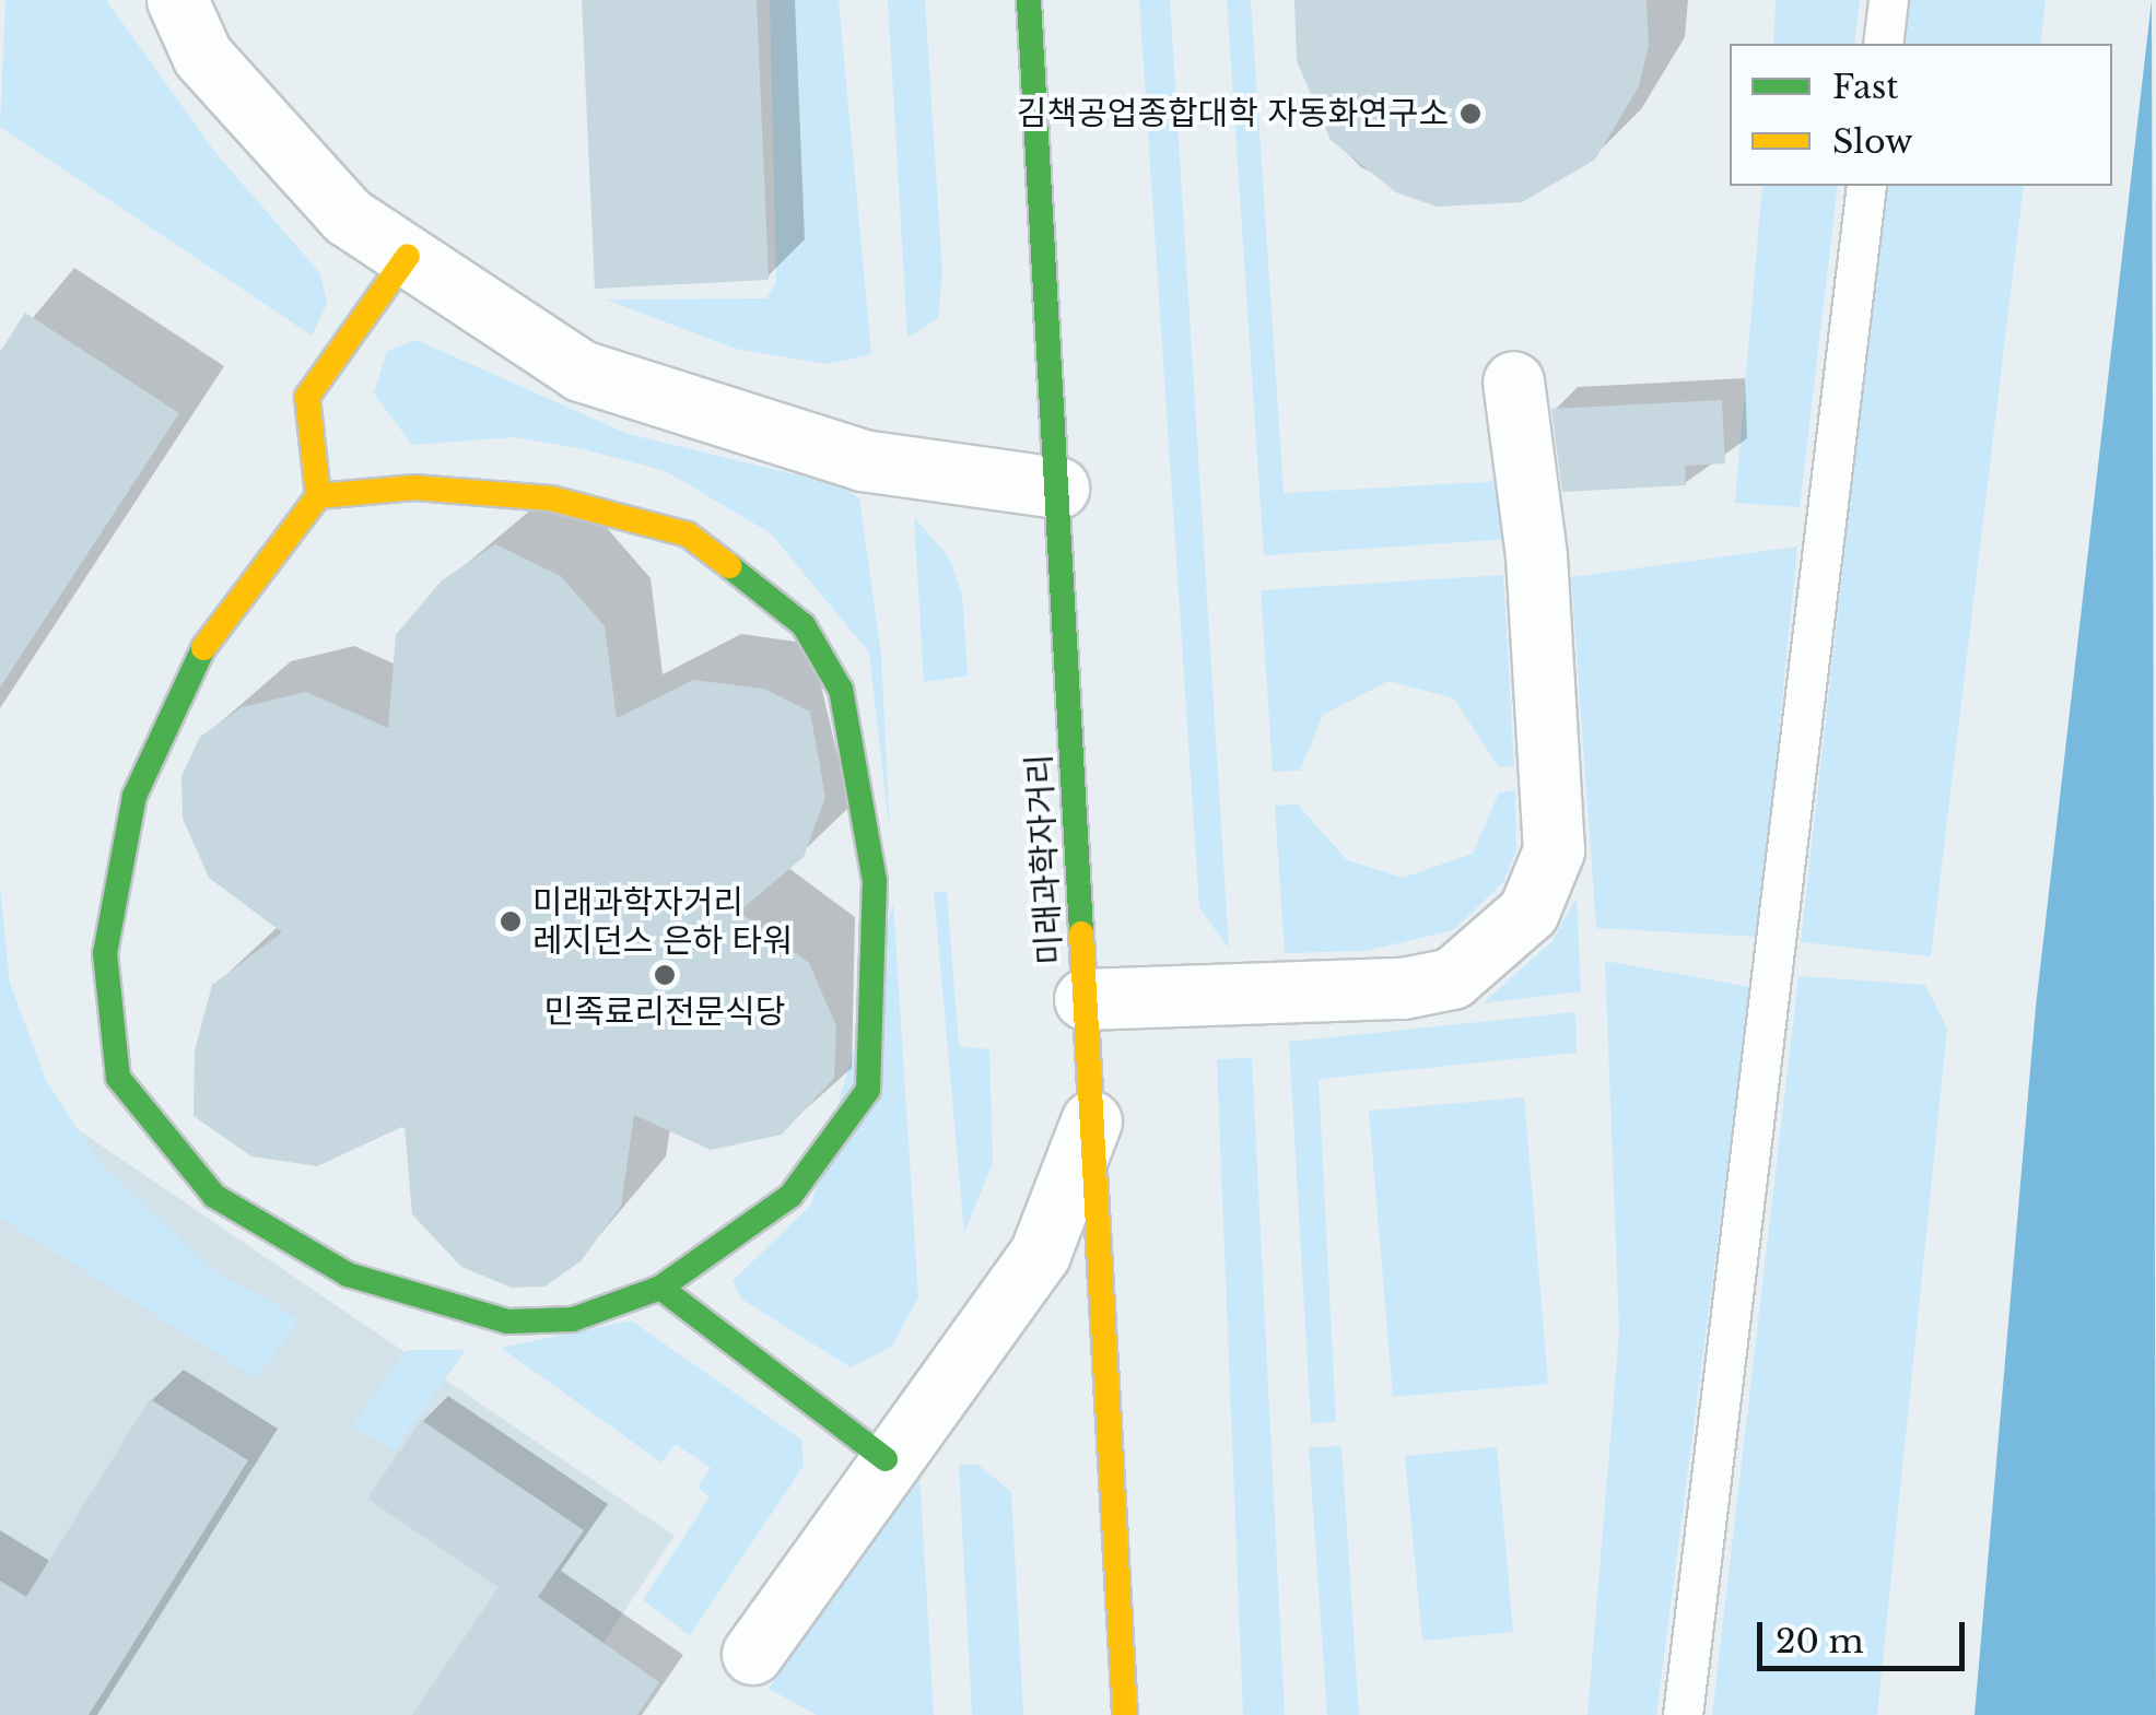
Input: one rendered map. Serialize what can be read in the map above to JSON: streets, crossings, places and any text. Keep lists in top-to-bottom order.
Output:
{
  "streets": {
    "street": ["미래과학자거리"]
  },
  "places": ["김책공업종합대학 자동화연구소", "미래과학자거리 레지던스 은하 타워", "민족료리전문식당"],
  "legend": ["Fast", "Slow"],
  "scale_bar": "20 m"
}
